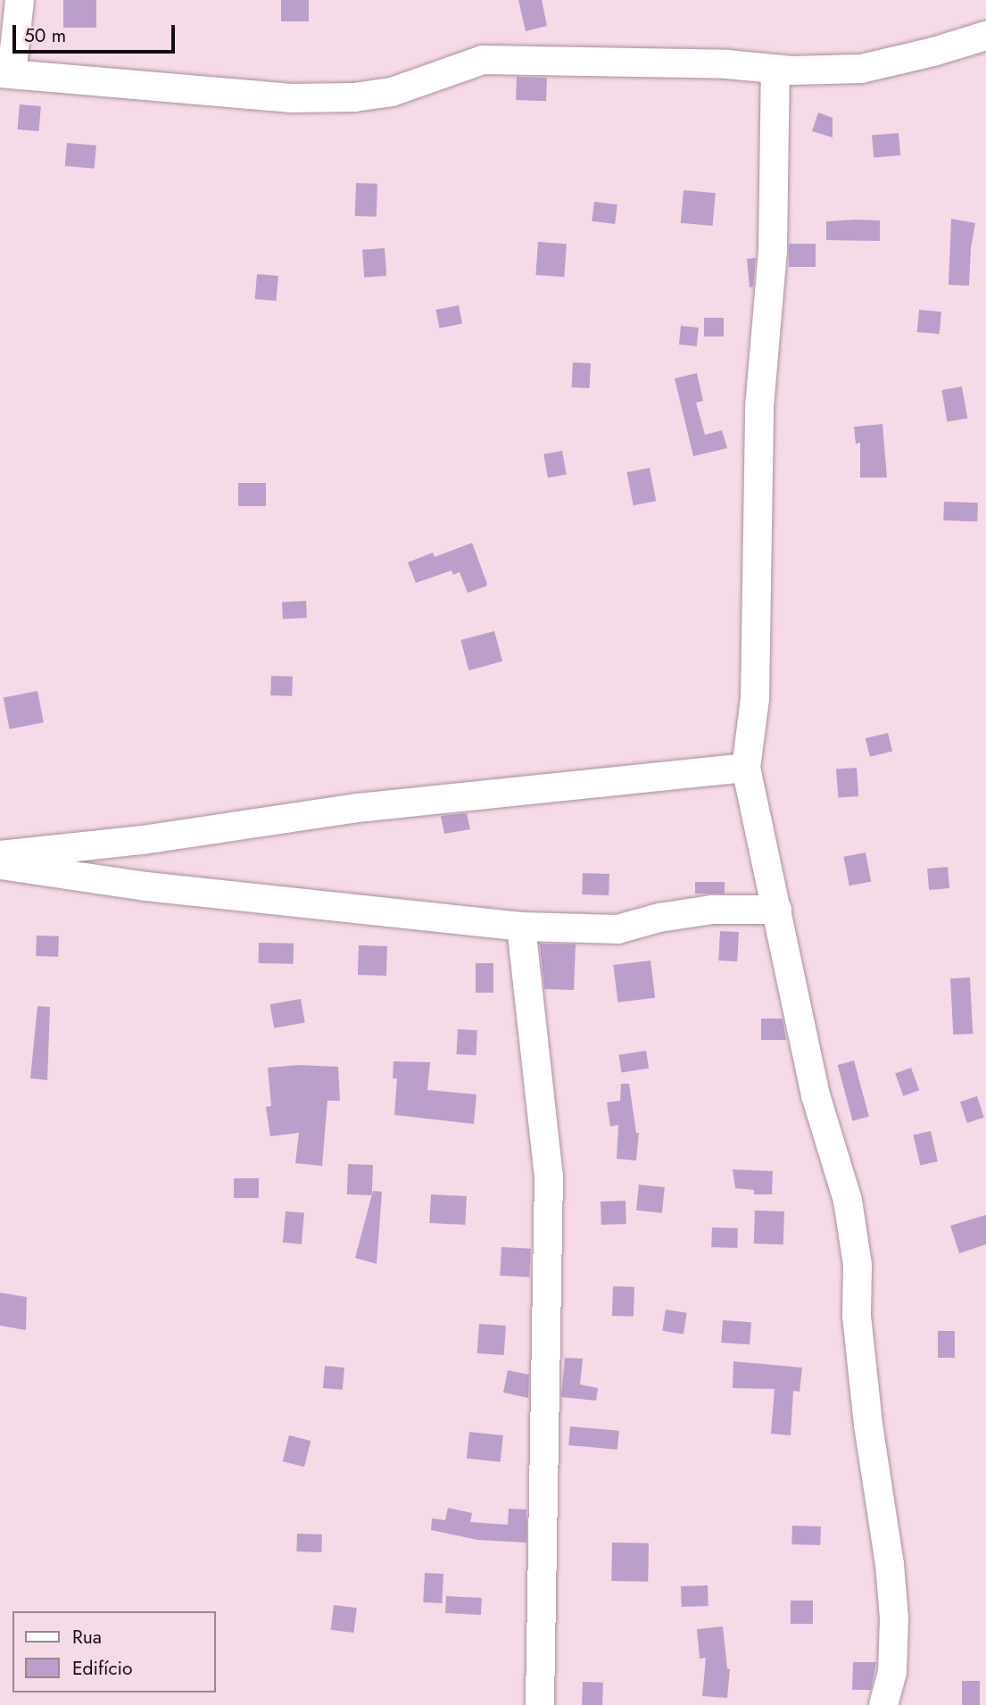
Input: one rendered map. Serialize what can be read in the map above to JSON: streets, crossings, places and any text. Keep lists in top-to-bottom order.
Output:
{
  "legend": ["Rua", "Edifício"],
  "scale_bar": "50 m"
}
